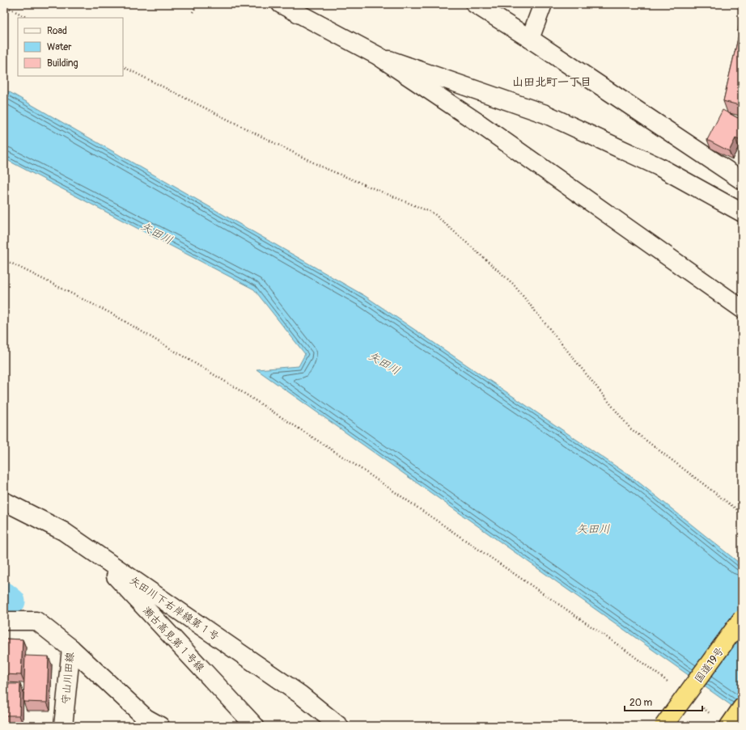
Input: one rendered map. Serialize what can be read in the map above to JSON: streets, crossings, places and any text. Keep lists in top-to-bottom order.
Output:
{
  "streets": {
    "highway": ["国道19号"],
    "street": ["矢田川下右岸線第１号", "瀬古高見第１号線", "守山川田線"]
  },
  "crossings": [
    ["矢田川下右岸線第１号", "瀬古高見第１号線"]
  ],
  "districts": ["山田北町一丁目"],
  "water": ["矢田川"],
  "legend": ["Road", "Water", "Building"],
  "scale_bar": "20 m"
}
